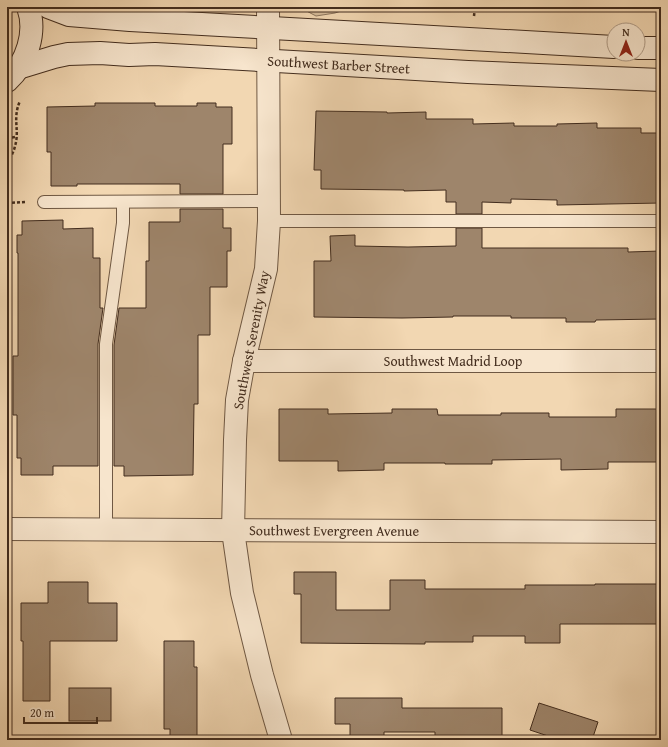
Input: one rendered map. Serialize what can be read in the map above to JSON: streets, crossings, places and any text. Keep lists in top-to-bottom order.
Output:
{
  "streets": {
    "street": [
      "Southwest Barber Street",
      "Southwest Serenity Way",
      "Southwest Madrid Loop",
      "Southwest Evergreen Avenue"
    ]
  },
  "crossings": [
    ["Southwest Barber Street", "Southwest Serenity Way"],
    ["Southwest Serenity Way", "Southwest Madrid Loop"],
    ["Southwest Serenity Way", "Southwest Evergreen Avenue"]
  ],
  "scale_bar": "20 m",
  "north": "top"
}
